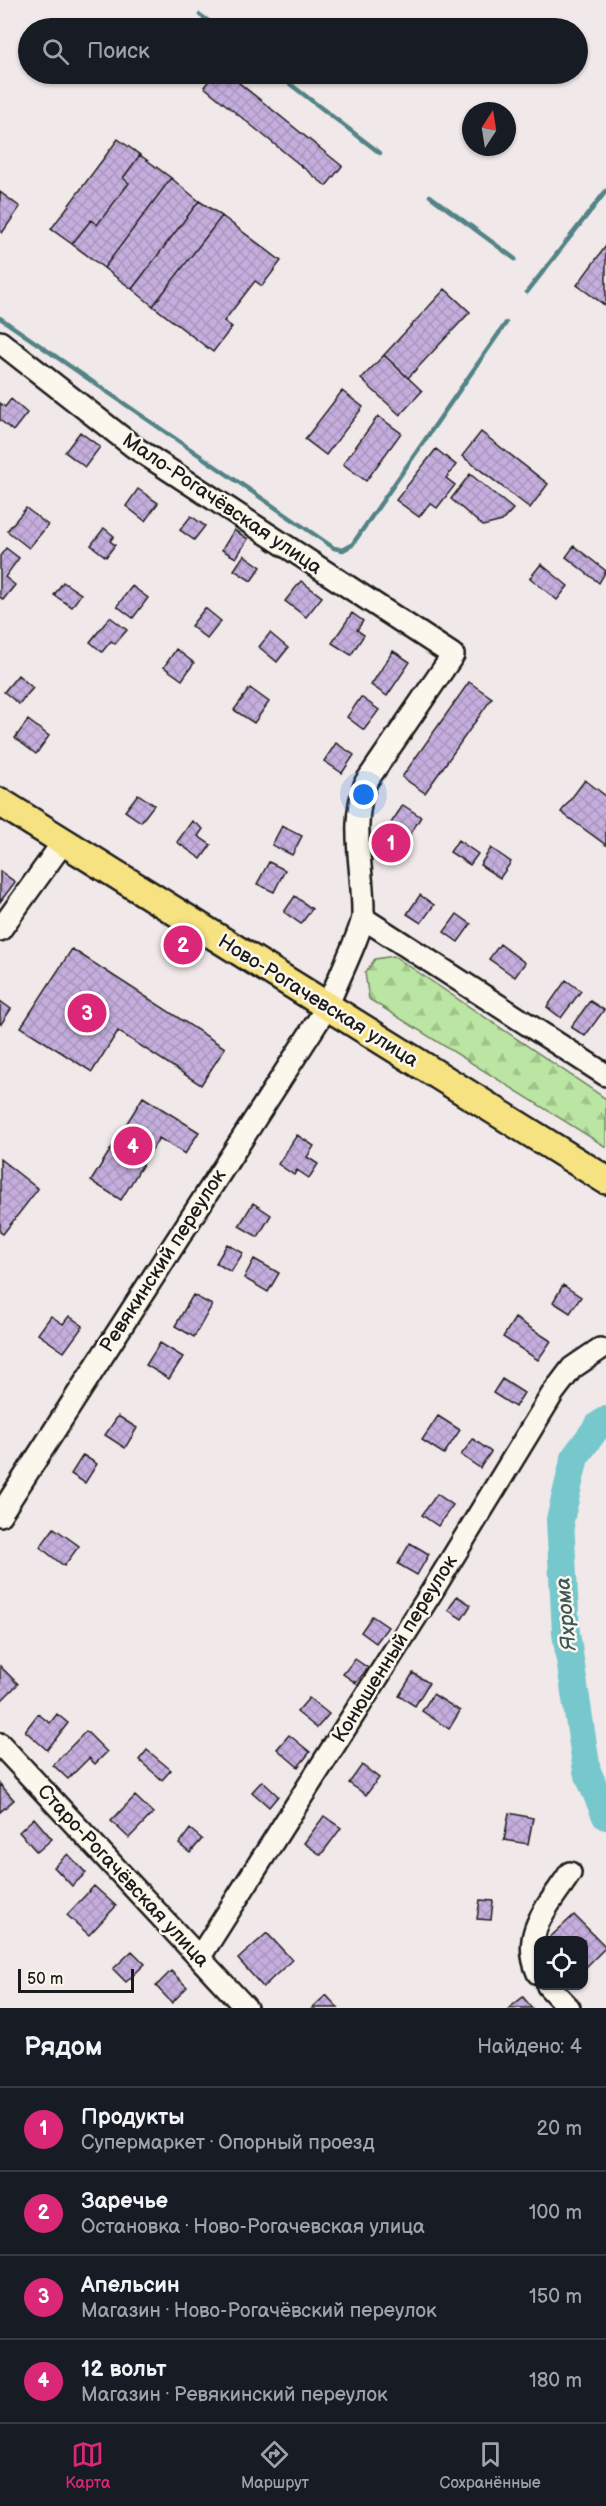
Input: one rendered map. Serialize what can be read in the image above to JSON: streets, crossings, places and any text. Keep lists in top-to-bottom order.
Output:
{
  "streets": {
    "main road": ["Ново-Рогачевская улица"],
    "street": [
      "Мало-Рогачёвская улица",
      "Ревякинский переулок",
      "Конюшенный переулок",
      "Старо-Рогачёвская улица"
    ]
  },
  "crossings": [
    ["Мало-Рогачёвская улица", "Ревякинский переулок"],
    ["Ново-Рогачевская улица", "Ревякинский переулок"],
    ["Конюшенный переулок", "Старо-Рогачёвская улица"]
  ],
  "water": ["Яхрома"],
  "scale_bar": "50 m",
  "north": "top",
  "page": {
    "search": "Поиск",
    "pins": [
      "1",
      "2",
      "3",
      "4"
    ],
    "scale": "50 m",
    "heading": ["Рядом", "Найдено: 4"],
    "list": [
      {
        "mark": "1",
        "name": "Продукты",
        "note": "Супермаркет · Опорный проезд",
        "value": "20 m"
      },
      {
        "mark": "2",
        "name": "Заречье",
        "note": "Остановка · Ново-Рогачевская улица",
        "value": "100 m"
      },
      {
        "mark": "3",
        "name": "Апельсин",
        "note": "Магазин · Ново-Рогачёвский переулок",
        "value": "150 m"
      },
      {
        "mark": "4",
        "name": "12 вольт",
        "note": "Магазин · Ревякинский переулок",
        "value": "180 m"
      }
    ],
    "nav": ["Карта", "Маршрут", "Сохранённые"]
  }
}
